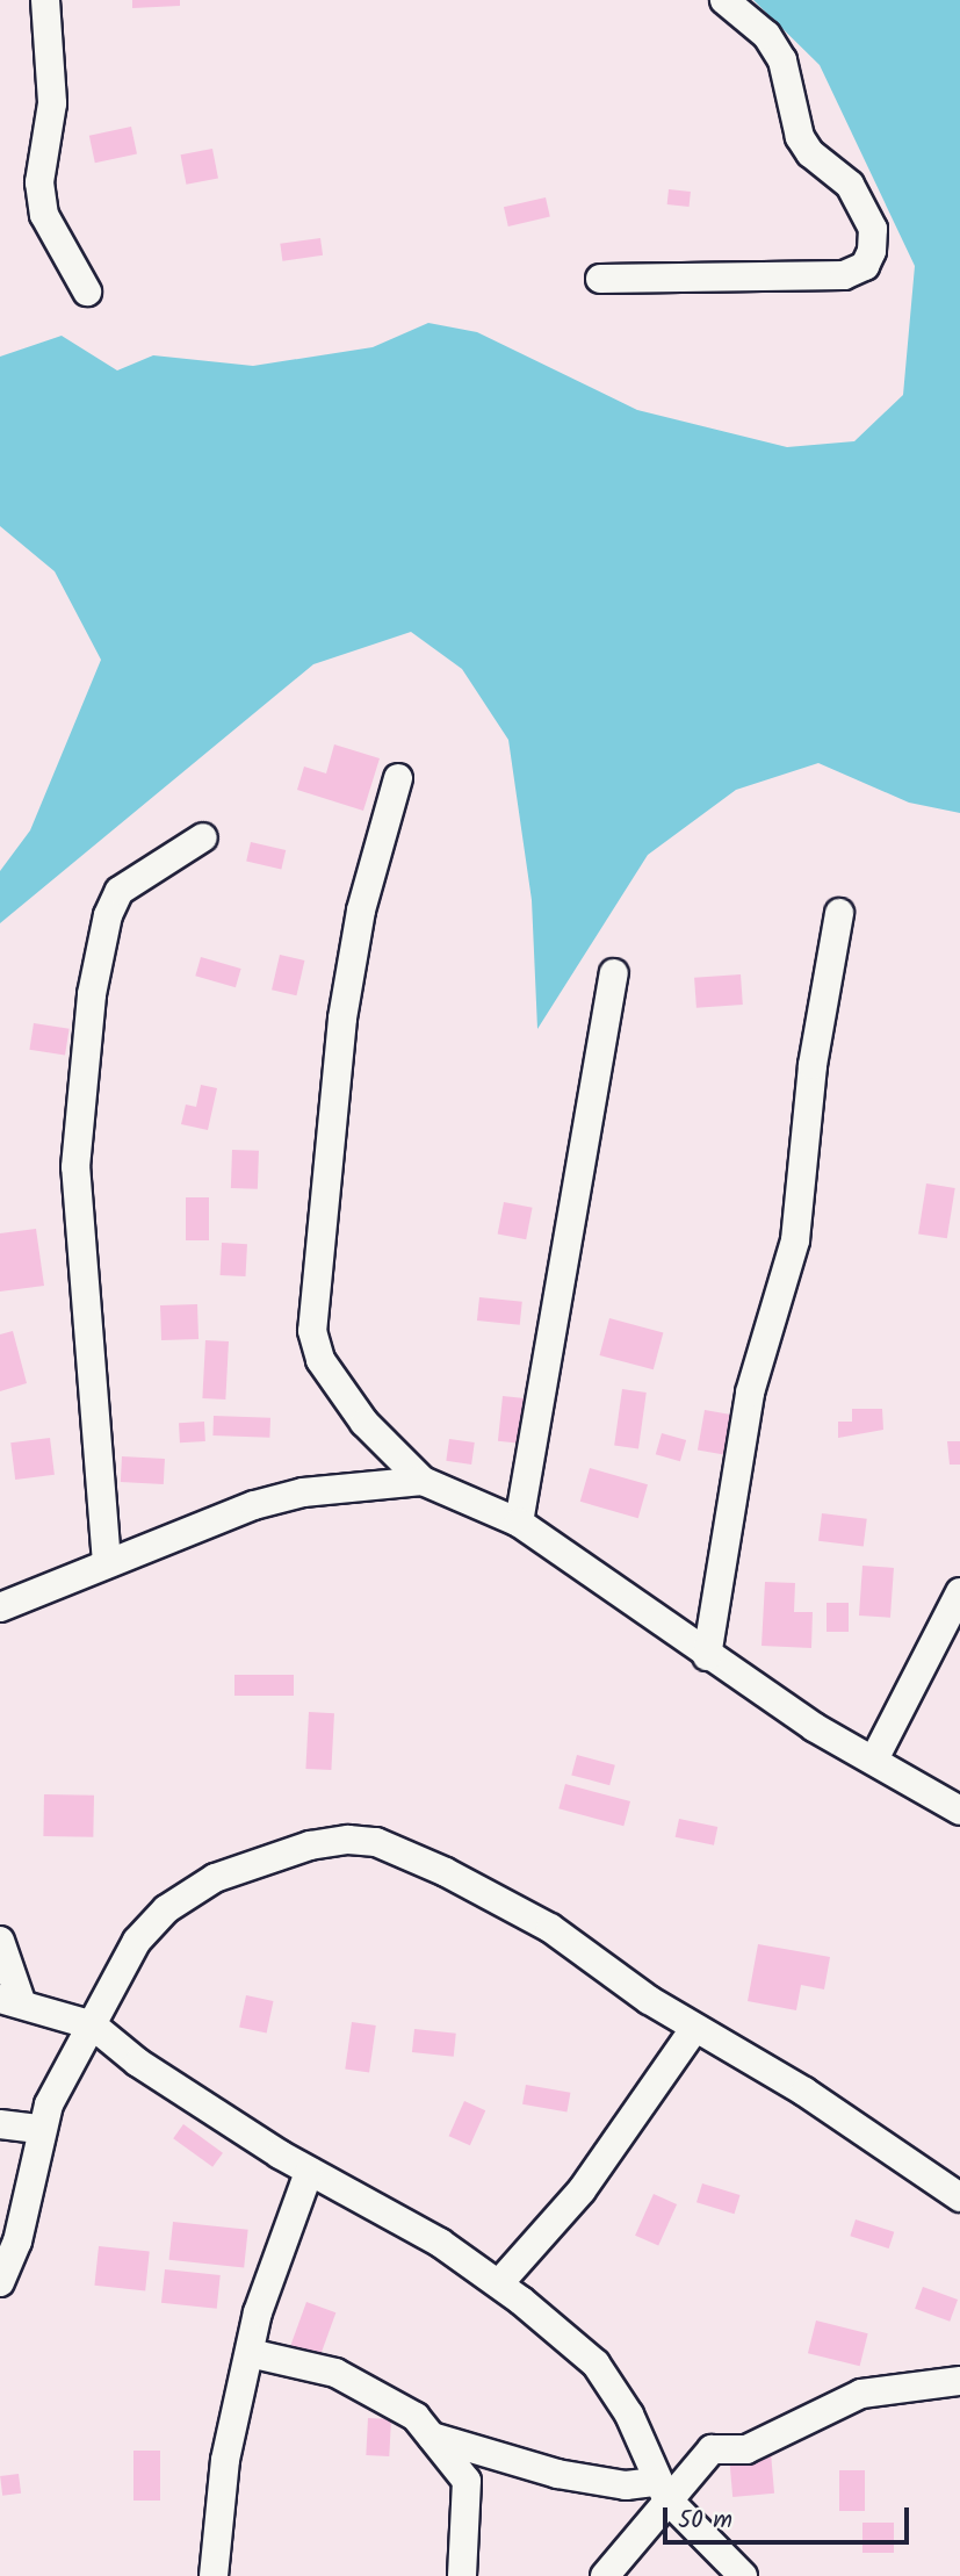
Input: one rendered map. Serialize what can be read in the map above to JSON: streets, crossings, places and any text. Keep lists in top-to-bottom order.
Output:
{
  "scale_bar": "50 m"
}
